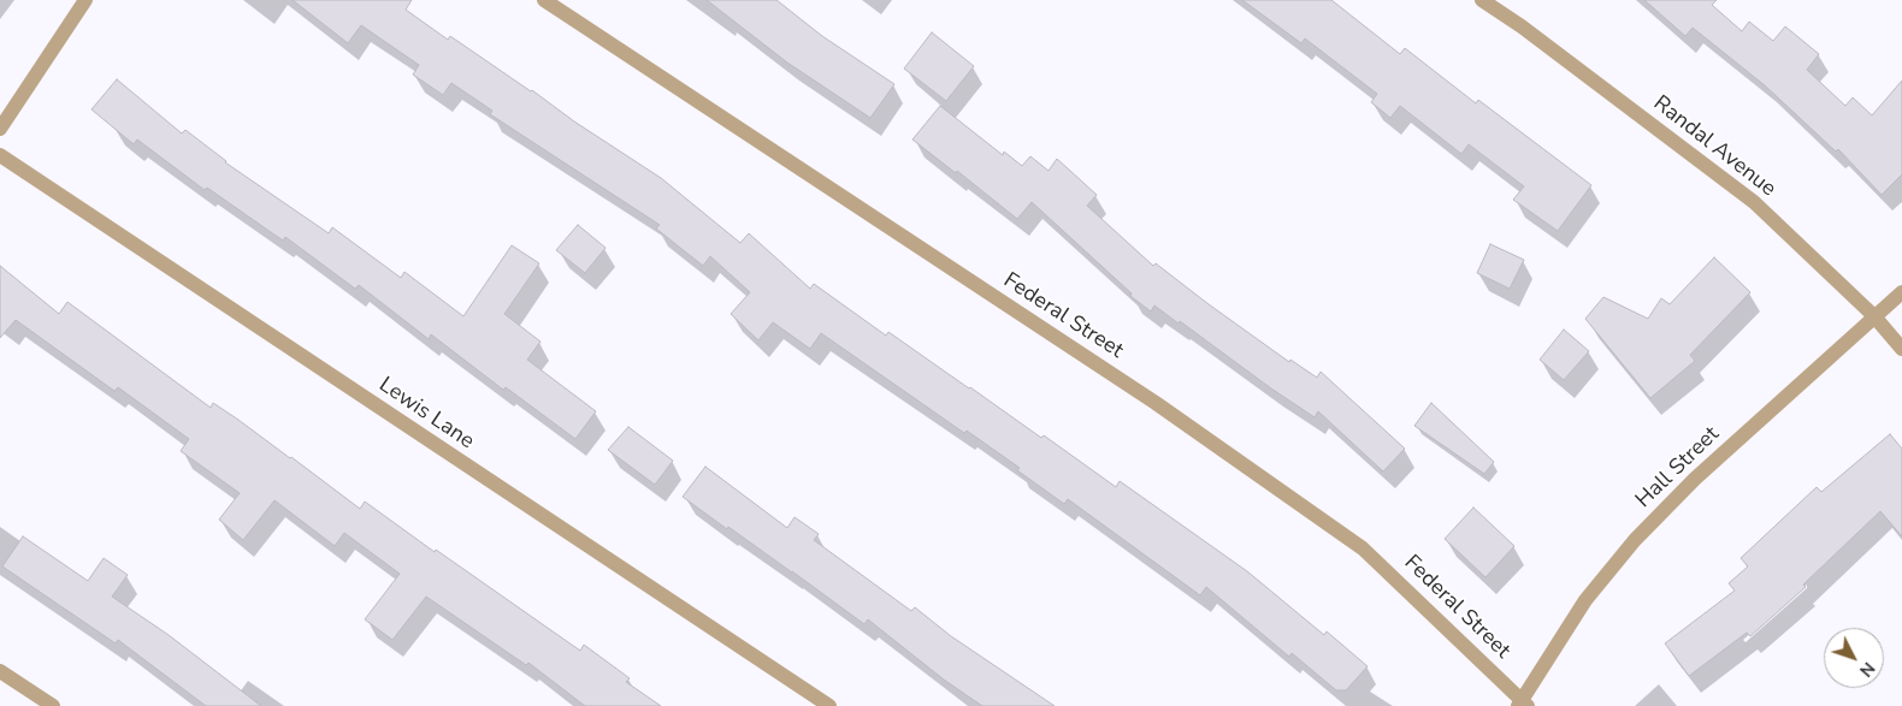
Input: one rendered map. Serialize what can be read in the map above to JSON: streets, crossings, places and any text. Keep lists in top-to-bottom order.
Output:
{
  "streets": {
    "street": [
      "Randal Avenue",
      "Federal Street",
      "Lewis Lane",
      "Hall Street"
    ]
  },
  "crossings": [
    ["Randal Avenue", "Hall Street"],
    ["Federal Street", "Hall Street"]
  ],
  "north": "bottom right"
}
